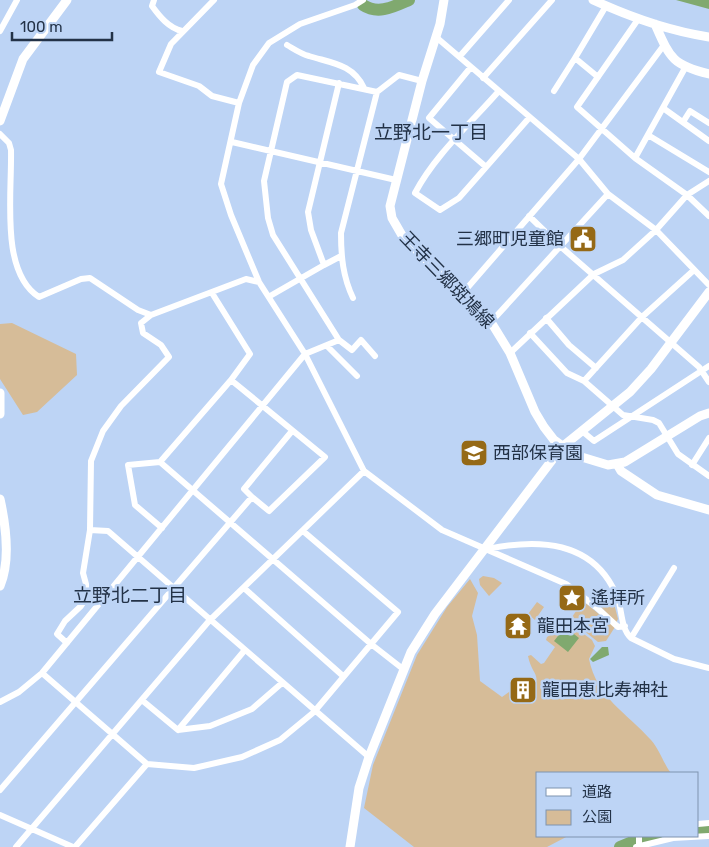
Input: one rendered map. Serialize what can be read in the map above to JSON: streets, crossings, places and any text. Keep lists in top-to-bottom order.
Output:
{
  "streets": {
    "street": ["王寺三郷斑鳩線"]
  },
  "districts": ["立野北一丁目", "立野北二丁目"],
  "places": {
    "public building": ["三郷町児童館"],
    "school or university": ["西部保育園"],
    "place": ["遙拝所"],
    "temple": ["龍田本宮"],
    "building": ["龍田恵比寿神社"]
  },
  "legend": ["道路", "公園"],
  "scale_bar": "100 m"
}
